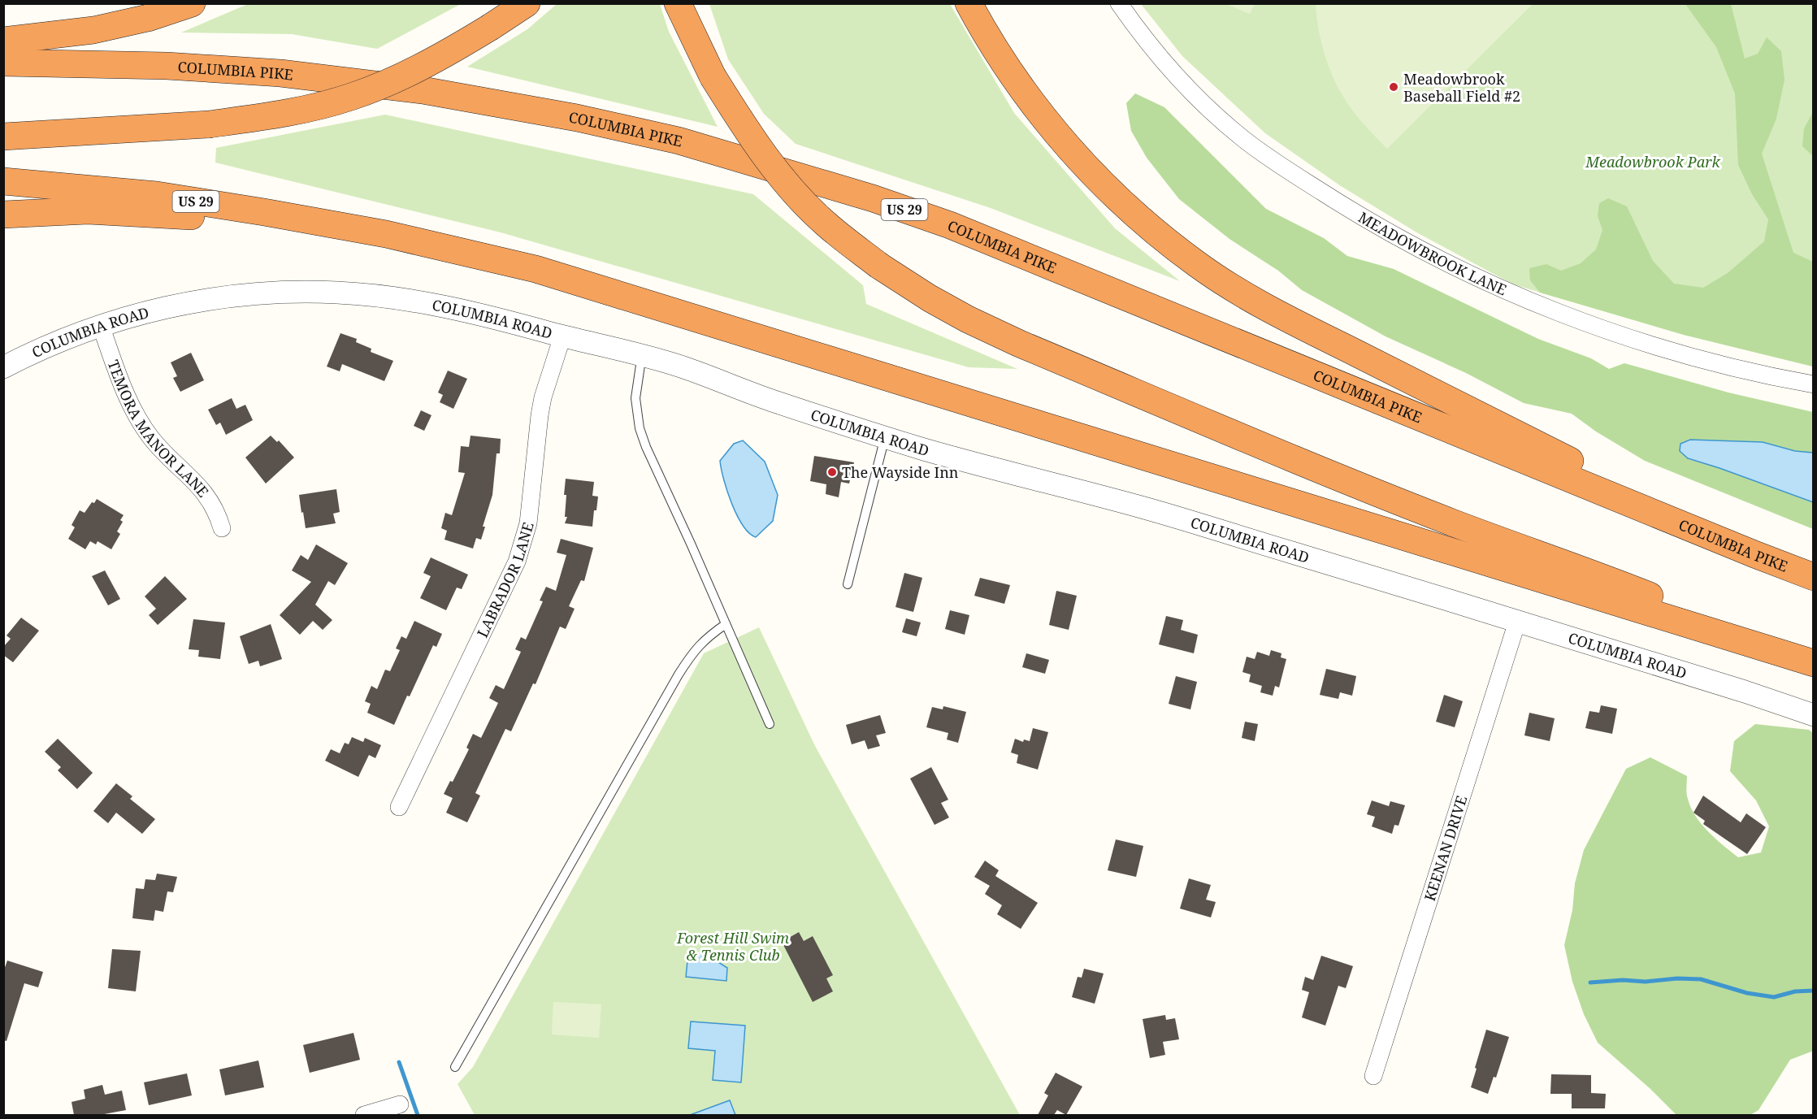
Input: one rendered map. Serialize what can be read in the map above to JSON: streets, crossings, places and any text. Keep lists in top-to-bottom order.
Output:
{
  "streets": {
    "highway": ["COLUMBIA PIKE", "US 29"],
    "street": [
      "MEADOWBROOK LANE",
      "COLUMBIA ROAD",
      "TEMORA MANOR LANE",
      "LABRADOR LANE",
      "KEENAN DRIVE"
    ]
  },
  "crossings": [
    ["COLUMBIA ROAD", "TEMORA MANOR LANE"],
    ["COLUMBIA ROAD", "LABRADOR LANE"],
    ["COLUMBIA ROAD", "KEENAN DRIVE"]
  ],
  "parks": ["Meadowbrook Park", "Forest Hill Swim & Tennis Club"],
  "places": ["Meadowbrook Baseball Field #2", "The Wayside Inn"]
}
